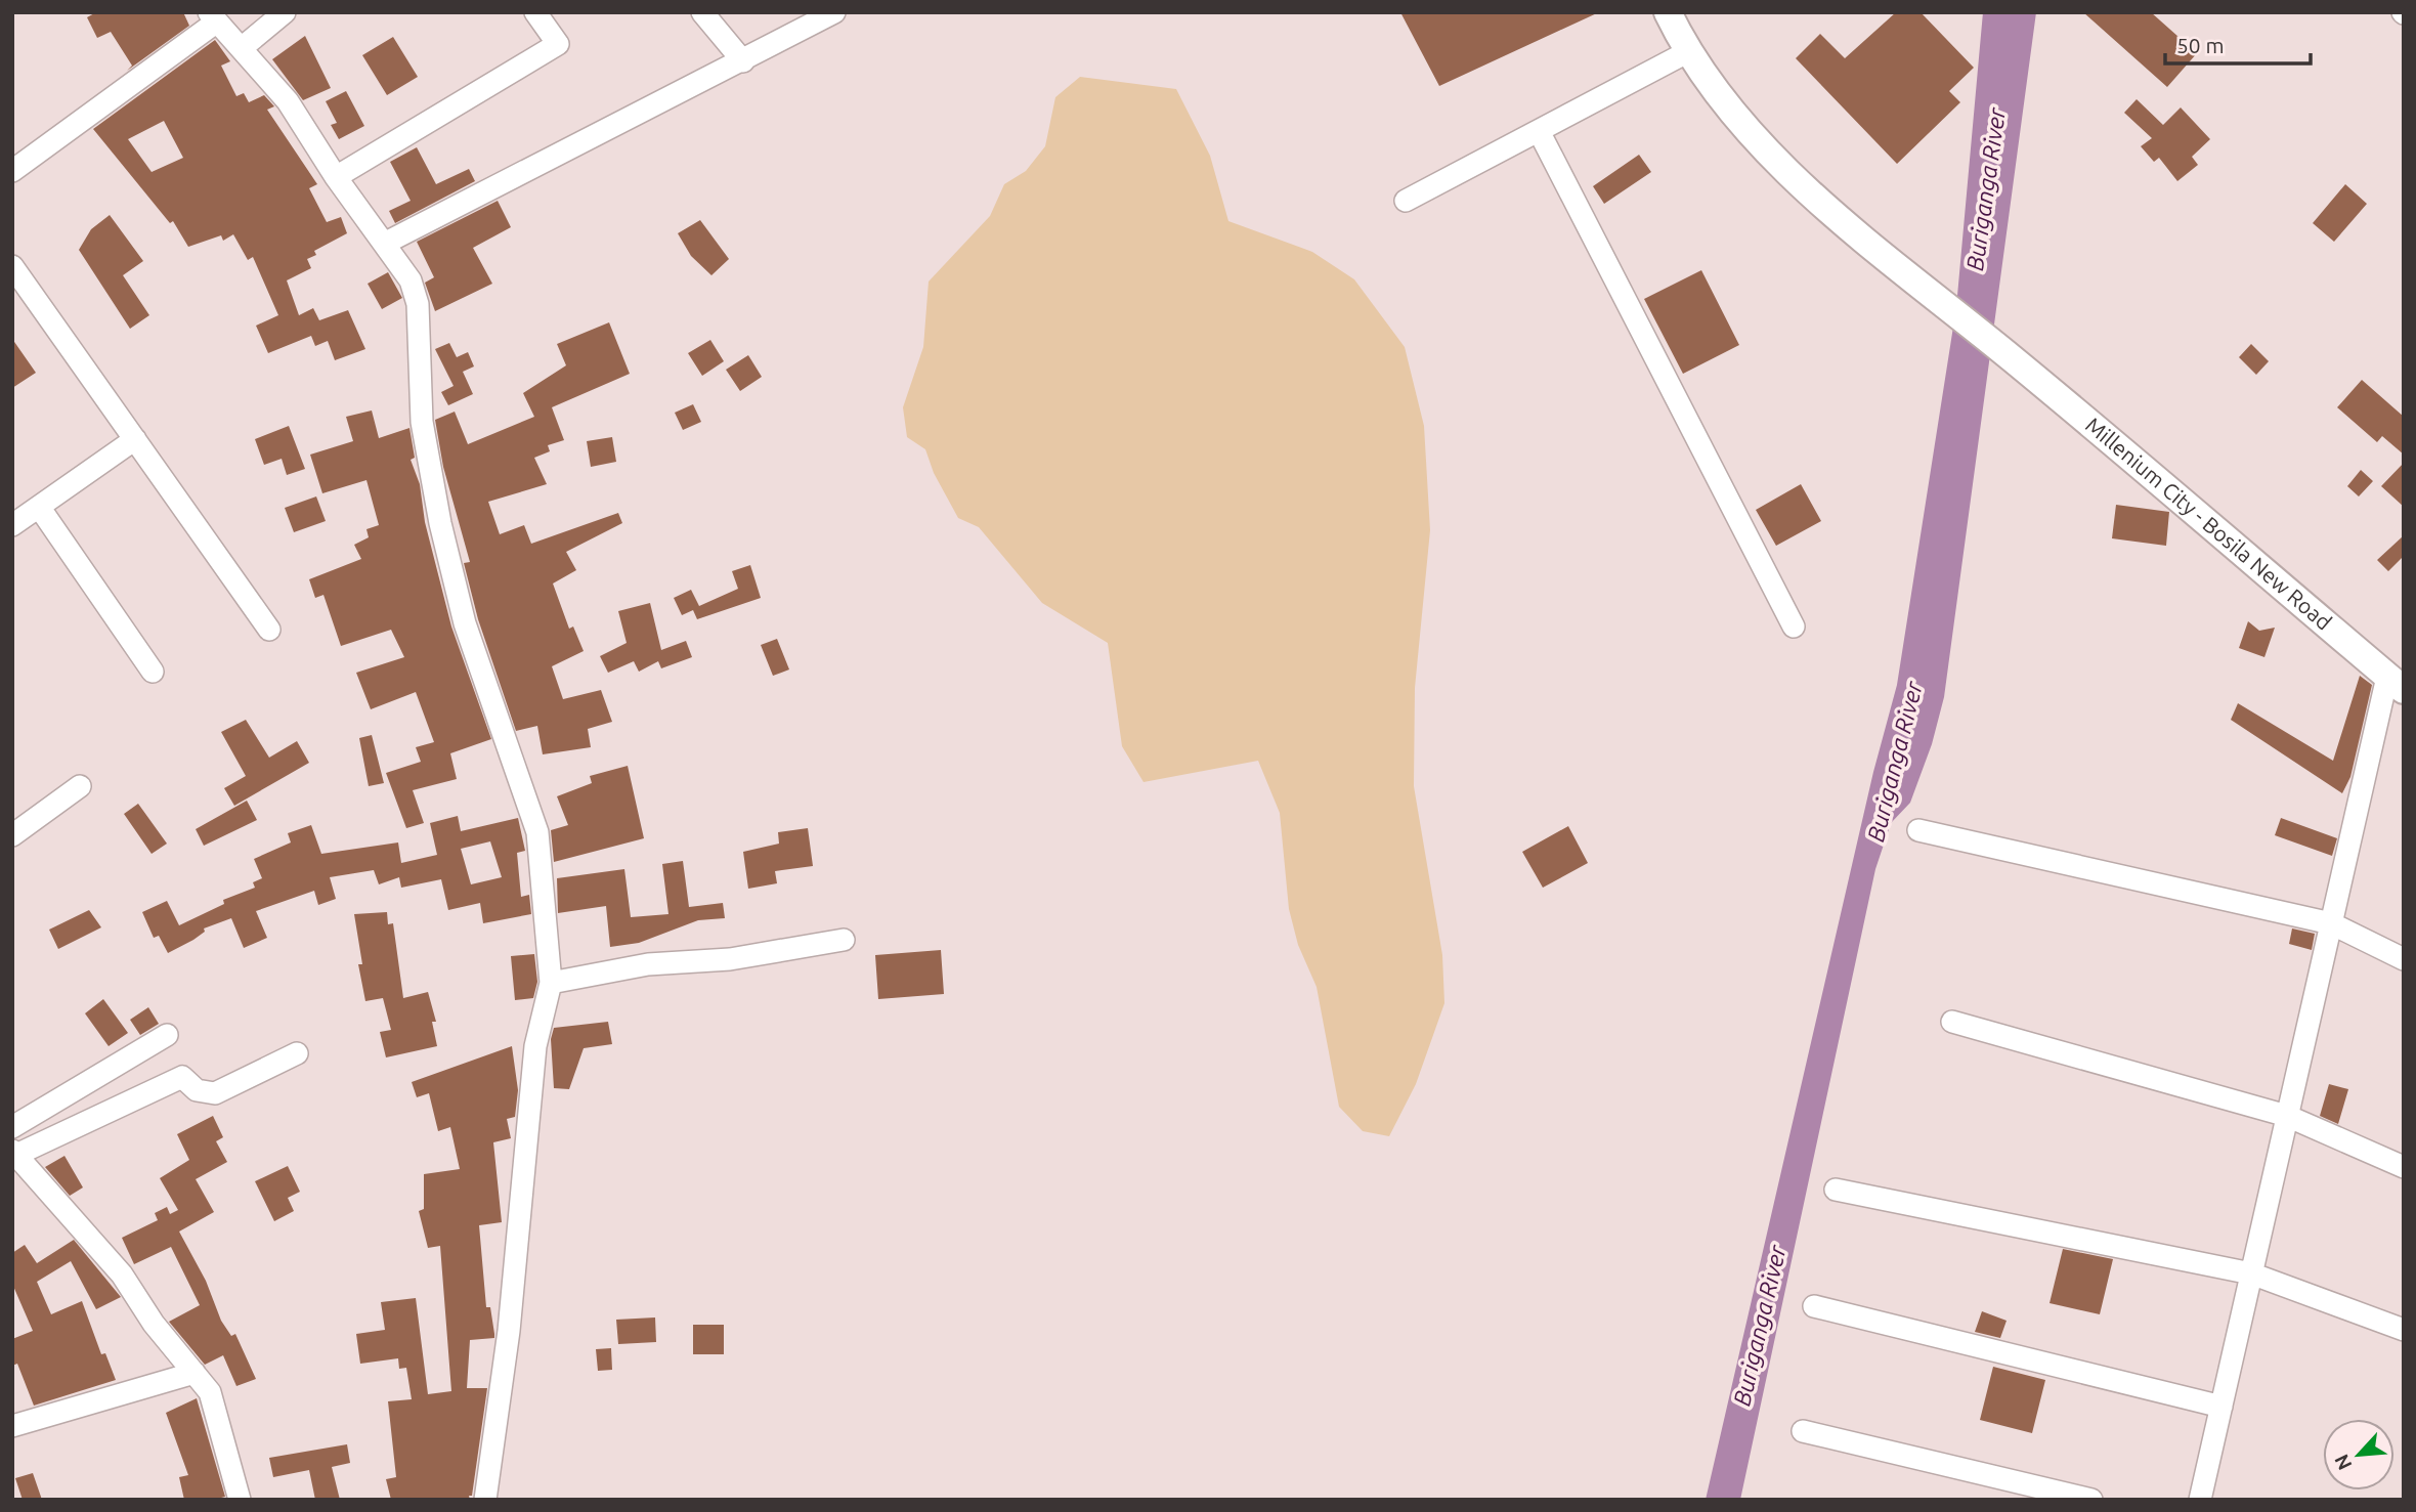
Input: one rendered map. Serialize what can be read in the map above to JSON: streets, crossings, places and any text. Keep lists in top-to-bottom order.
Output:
{
  "streets": {
    "street": ["Millenium City - Bosila New Road"]
  },
  "water": ["Buriganga River"],
  "scale_bar": "50 m",
  "north": "bottom left"
}
